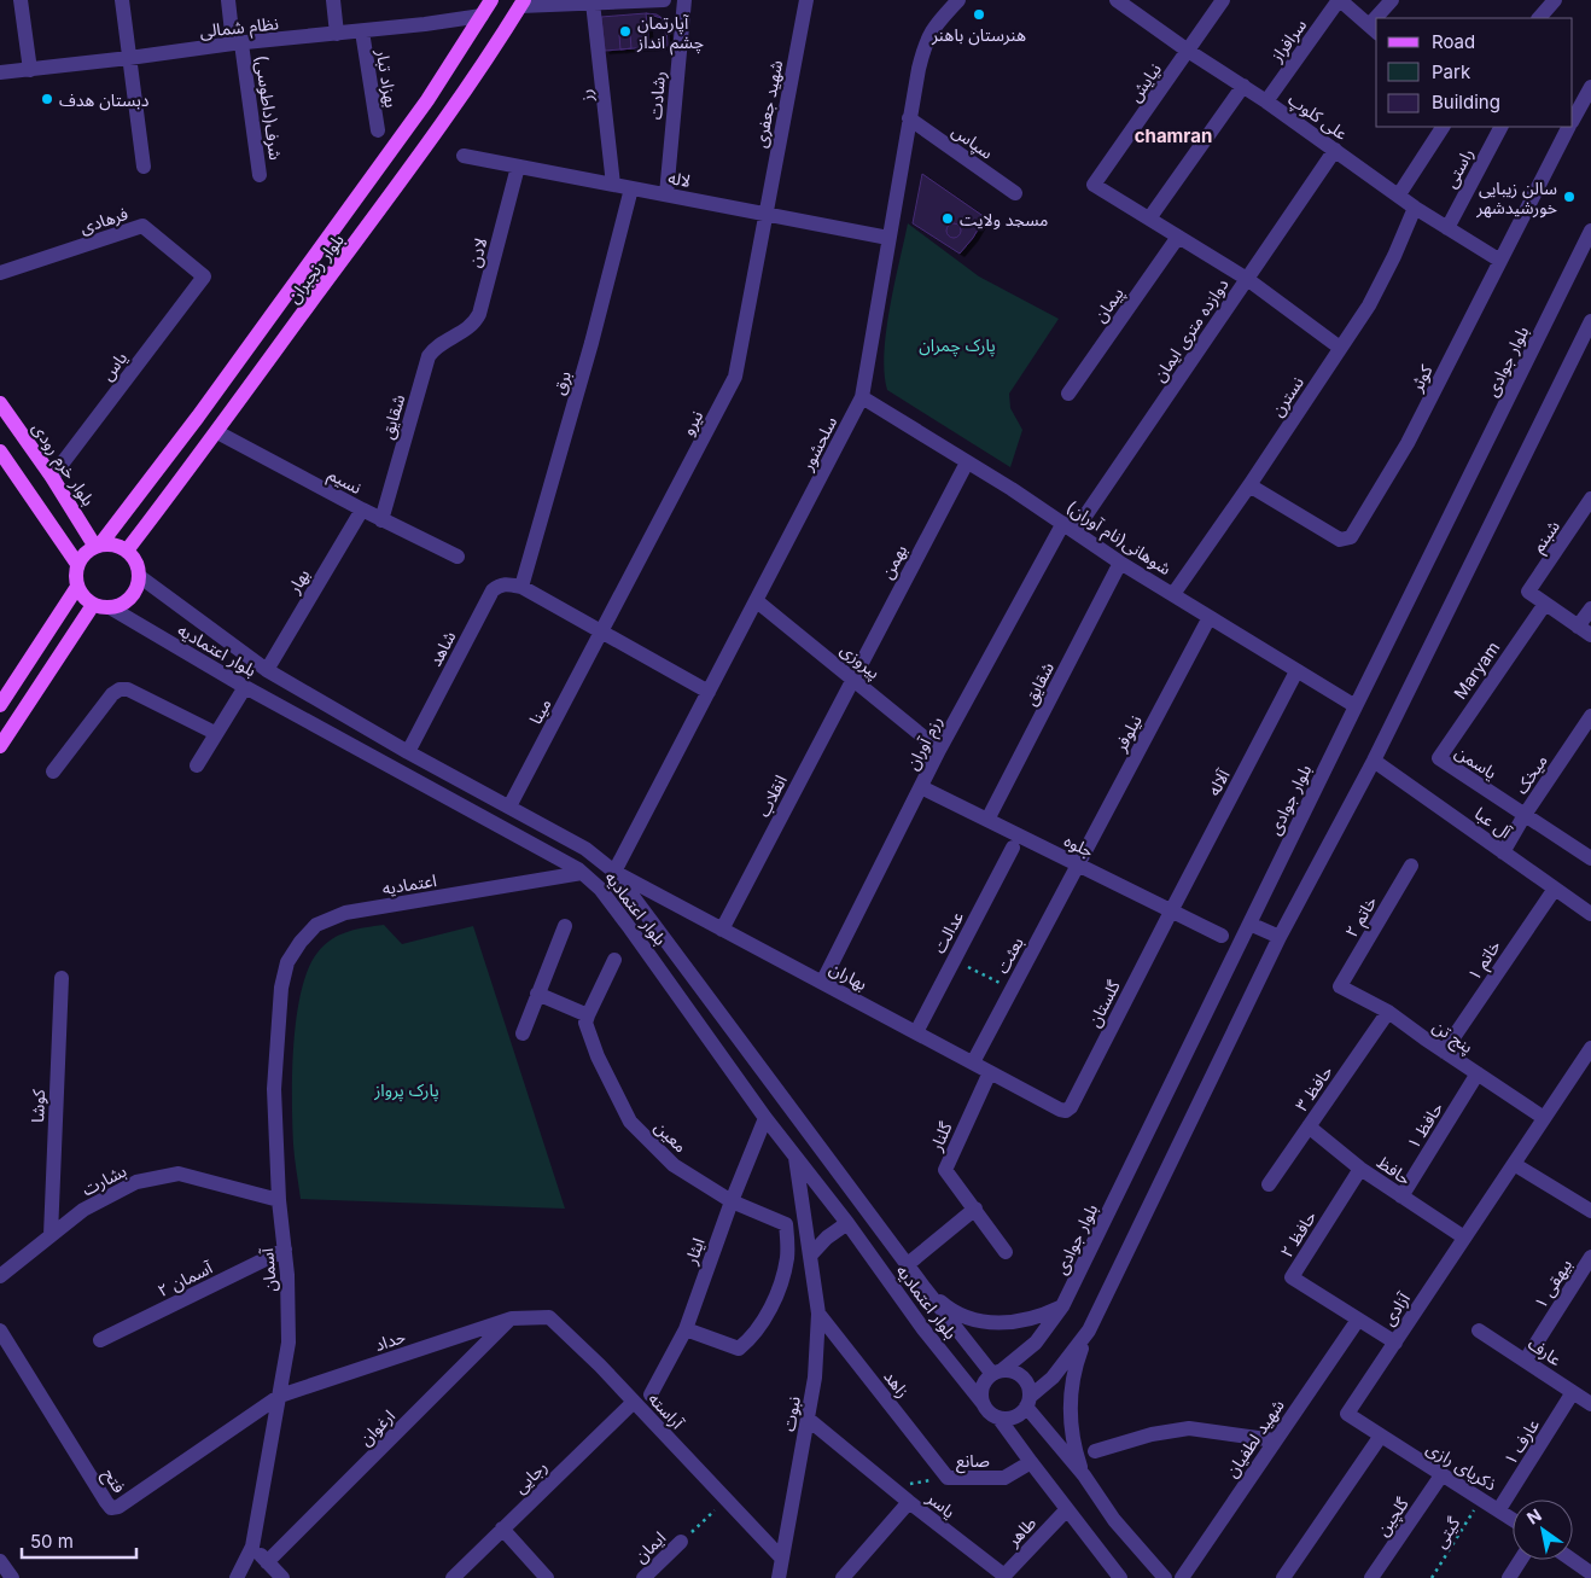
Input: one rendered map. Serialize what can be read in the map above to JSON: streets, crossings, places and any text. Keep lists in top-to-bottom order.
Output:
{
  "streets": {
    "main road": ["بلوار رنجبران", "بلوار خرم رودی"],
    "street": [
      "نظام شمالی",
      "سرافراز",
      "بهزاد تبار",
      "نیایش",
      "رز",
      "رشادت",
      "شهید جعفری",
      "شرف(داطوسی)",
      "علی کلوپ",
      "سپاس",
      "راستی",
      "لاله",
      "فرهادی",
      "لادن",
      "پیمان",
      "دوازده متری ایمان",
      "بلوار جوادی",
      "یاس",
      "کوثر",
      "برق",
      "نسترن",
      "شقایق",
      "نیرو",
      "سلحشور",
      "نسیم",
      "شبنم",
      "شوهانی(نام آوران)",
      "بهمن",
      "بهار",
      "شاهد",
      "بلوار اعتمادیه",
      "پیروزی",
      "Maryam",
      "مینا",
      "نیلوفر",
      "رزم آوران",
      "یاسمن",
      "میخک",
      "آلاله",
      "انقلاب",
      "آل عبا",
      "جلوه",
      "اعتمادیه",
      "خاتم ۲",
      "عدالت",
      "بعثت",
      "خاتم ۱",
      "بهاران",
      "گلستان",
      "پنج تن",
      "حافظ ۳",
      "کوشا",
      "حافظ ۱",
      "معین",
      "گلنار",
      "حافظ",
      "بشارت",
      "حافظ ۲",
      "ایثار",
      "آسمان",
      "آسمان ۲",
      "بیهقی ۱",
      "آزادی",
      "حداد",
      "عارف",
      "زاهد",
      "آراسته",
      "نبوت",
      "ارغوان",
      "شهید لطفیان",
      "عارف ۱",
      "صانع",
      "ذکریای رازی",
      "رجایی",
      "فتح",
      "یاسر",
      "گلچین",
      "طاهر",
      "ایمان"
    ],
    "path": ["گیتی"]
  },
  "crossings": [
    ["نظام شمالی", "بهزاد تبار"],
    ["نظام شمالی", "شرف(داطوسی)"],
    ["نظام شمالی", "بلوار رنجبران"],
    ["سرافراز", "علی کلوپ"],
    ["نیایش", "علی کلوپ"],
    ["رز", "لاله"],
    ["رشادت", "لاله"],
    ["شهید جعفری", "لاله"],
    ["شهید جعفری", "نیرو"],
    ["علی کلوپ", "راستی"],
    ["علی کلوپ", "دوازده متری ایمان"],
    ["علی کلوپ", "کوثر"],
    ["علی کلوپ", "نسترن"],
    ["سپاس", "سلحشور"],
    ["لاله", "لادن"],
    ["لاله", "برق"],
    ["لاله", "نیرو"],
    ["لاله", "سلحشور"],
    ["فرهادی", "یاس"],
    ["لادن", "شقایق"],
    ["بلوار رنجبران", "بلوار خرم رودی"],
    ["بلوار رنجبران", "نسیم"],
    ["بلوار رنجبران", "بلوار اعتمادیه"],
    ["دوازده متری ایمان", "شوهانی(نام آوران)"],
    ["دوازده متری ایمان", "رزم آوران"],
    ["بلوار جوادی", "شوهانی(نام آوران)"],
    ["بلوار جوادی", "بلوار اعتمادیه"],
    ["یاس", "بلوار خرم رودی"],
    ["کوثر", "نسترن"],
    ["برق", "شاهد"],
    ["نسترن", "شوهانی(نام آوران)"],
    ["شقایق", "نسیم"],
    ["شقایق", "شوهانی(نام آوران)"],
    ["شقایق", "جلوه"],
    ["نیرو", "مینا"],
    ["سلحشور", "شوهانی(نام آوران)"],
    ["سلحشور", "بلوار اعتمادیه"],
    ["سلحشور", "پیروزی"],
    ["سلحشور", "بهاران"],
    ["بلوار خرم رودی", "بلوار اعتمادیه"],
    ["نسیم", "بهار"],
    ["شبنم", "Maryam"],
    ["شوهانی(نام آوران)", "بهمن"],
    ["شوهانی(نام آوران)", "نیلوفر"],
    ["شوهانی(نام آوران)", "رزم آوران"],
    ["شوهانی(نام آوران)", "آلاله"],
    ["بهمن", "پیروزی"],
    ["بهمن", "انقلاب"],
    ["بهار", "بلوار اعتمادیه"],
    ["شاهد", "بلوار اعتمادیه"],
    ["بلوار اعتمادیه", "مینا"],
    ["بلوار اعتمادیه", "اعتمادیه"],
    ["بلوار اعتمادیه", "بهاران"],
    ["بلوار اعتمادیه", "ایثار"],
    ["بلوار اعتمادیه", "نبوت"],
    ["پیروزی", "رزم آوران"],
    ["پیروزی", "انقلاب"],
    ["Maryam", "یاسمن"],
    ["نیلوفر", "جلوه"],
    ["نیلوفر", "بعثت"],
    ["رزم آوران", "جلوه"],
    ["رزم آوران", "بهاران"],
    ["یاسمن", "میخک"],
    ["میخک", "آل عبا"],
    ["آلاله", "جلوه"],
    ["آلاله", "گلستان"],
    ["انقلاب", "بهاران"],
    ["آل عبا", "خاتم ۱"],
    ["جلوه", "بعثت"],
    ["جلوه", "گلستان"],
    ["اعتمادیه", "آسمان"],
    ["خاتم ۲", "پنج تن"],
    ["عدالت", "بهاران"],
    ["بعثت", "بهاران"],
    ["خاتم ۱", "پنج تن"],
    ["بهاران", "گلستان"],
    ["بهاران", "گلنار"],
    ["پنج تن", "حافظ ۳"],
    ["پنج تن", "حافظ ۱"],
    ["پنج تن", "آزادی"],
    ["حافظ ۳", "حافظ"],
    ["کوشا", "بشارت"],
    ["حافظ ۱", "حافظ"],
    ["معین", "ایثار"],
    ["معین", "نبوت"],
    ["حافظ", "حافظ ۲"],
    ["حافظ", "آزادی"],
    ["بشارت", "آسمان"],
    ["حافظ ۲", "آزادی"],
    ["حافظ ۲", "شهید لطفیان"],
    ["آسمان", "آسمان ۲"],
    ["آسمان", "حداد"],
    ["آسمان", "فتح"],
    ["بیهقی ۱", "عارف"],
    ["آزادی", "ذکریای رازی"],
    ["حداد", "آراسته"],
    ["حداد", "ارغوان"],
    ["حداد", "فتح"],
    ["عارف", "عارف ۱"],
    ["زاهد", "نبوت"],
    ["زاهد", "صانع"],
    ["آراسته", "نبوت"],
    ["آراسته", "ارغوان"],
    ["آراسته", "رجایی"],
    ["عارف ۱", "ذکریای رازی"],
    ["ذکریای رازی", "گلچین"],
    ["ذکریای رازی", "گیتی"],
    ["یاسر", "طاهر"]
  ],
  "districts": ["chamran"],
  "parks": ["پارک چمران", "پارک پرواز"],
  "places": [
    "هنرستان باهنر",
    "آپارتمان چشم انداز",
    "دبستان هدف",
    "سالن زیبایی خورشیدشهر",
    "مسجد ولایت"
  ],
  "legend": ["Road", "Park", "Building"],
  "scale_bar": "50 m",
  "north": "top left"
}
